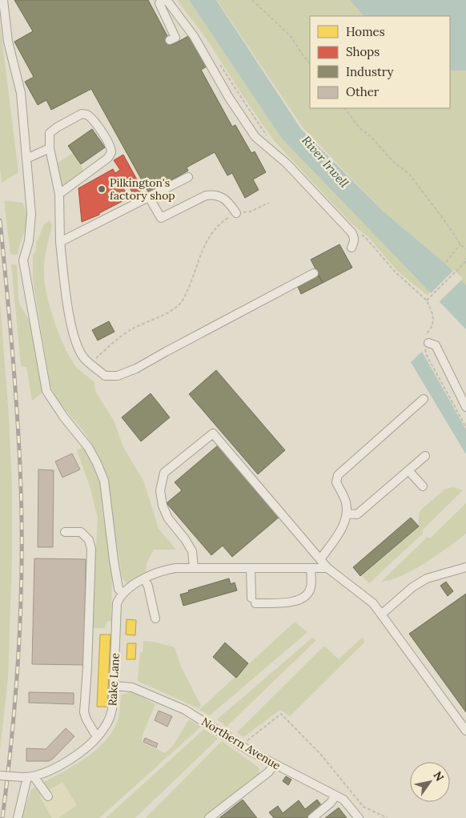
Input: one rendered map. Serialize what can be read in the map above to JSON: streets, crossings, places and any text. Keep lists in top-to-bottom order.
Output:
{
  "streets": {
    "street": ["Rake Lane", "Northern Avenue"]
  },
  "crossings": [
    ["Rake Lane", "Northern Avenue"]
  ],
  "water": ["River Irwell"],
  "places": ["Pilkington's factory shop"],
  "legend": [
    "Homes",
    "Shops",
    "Industry",
    "Other"
  ],
  "north": "top right"
}
